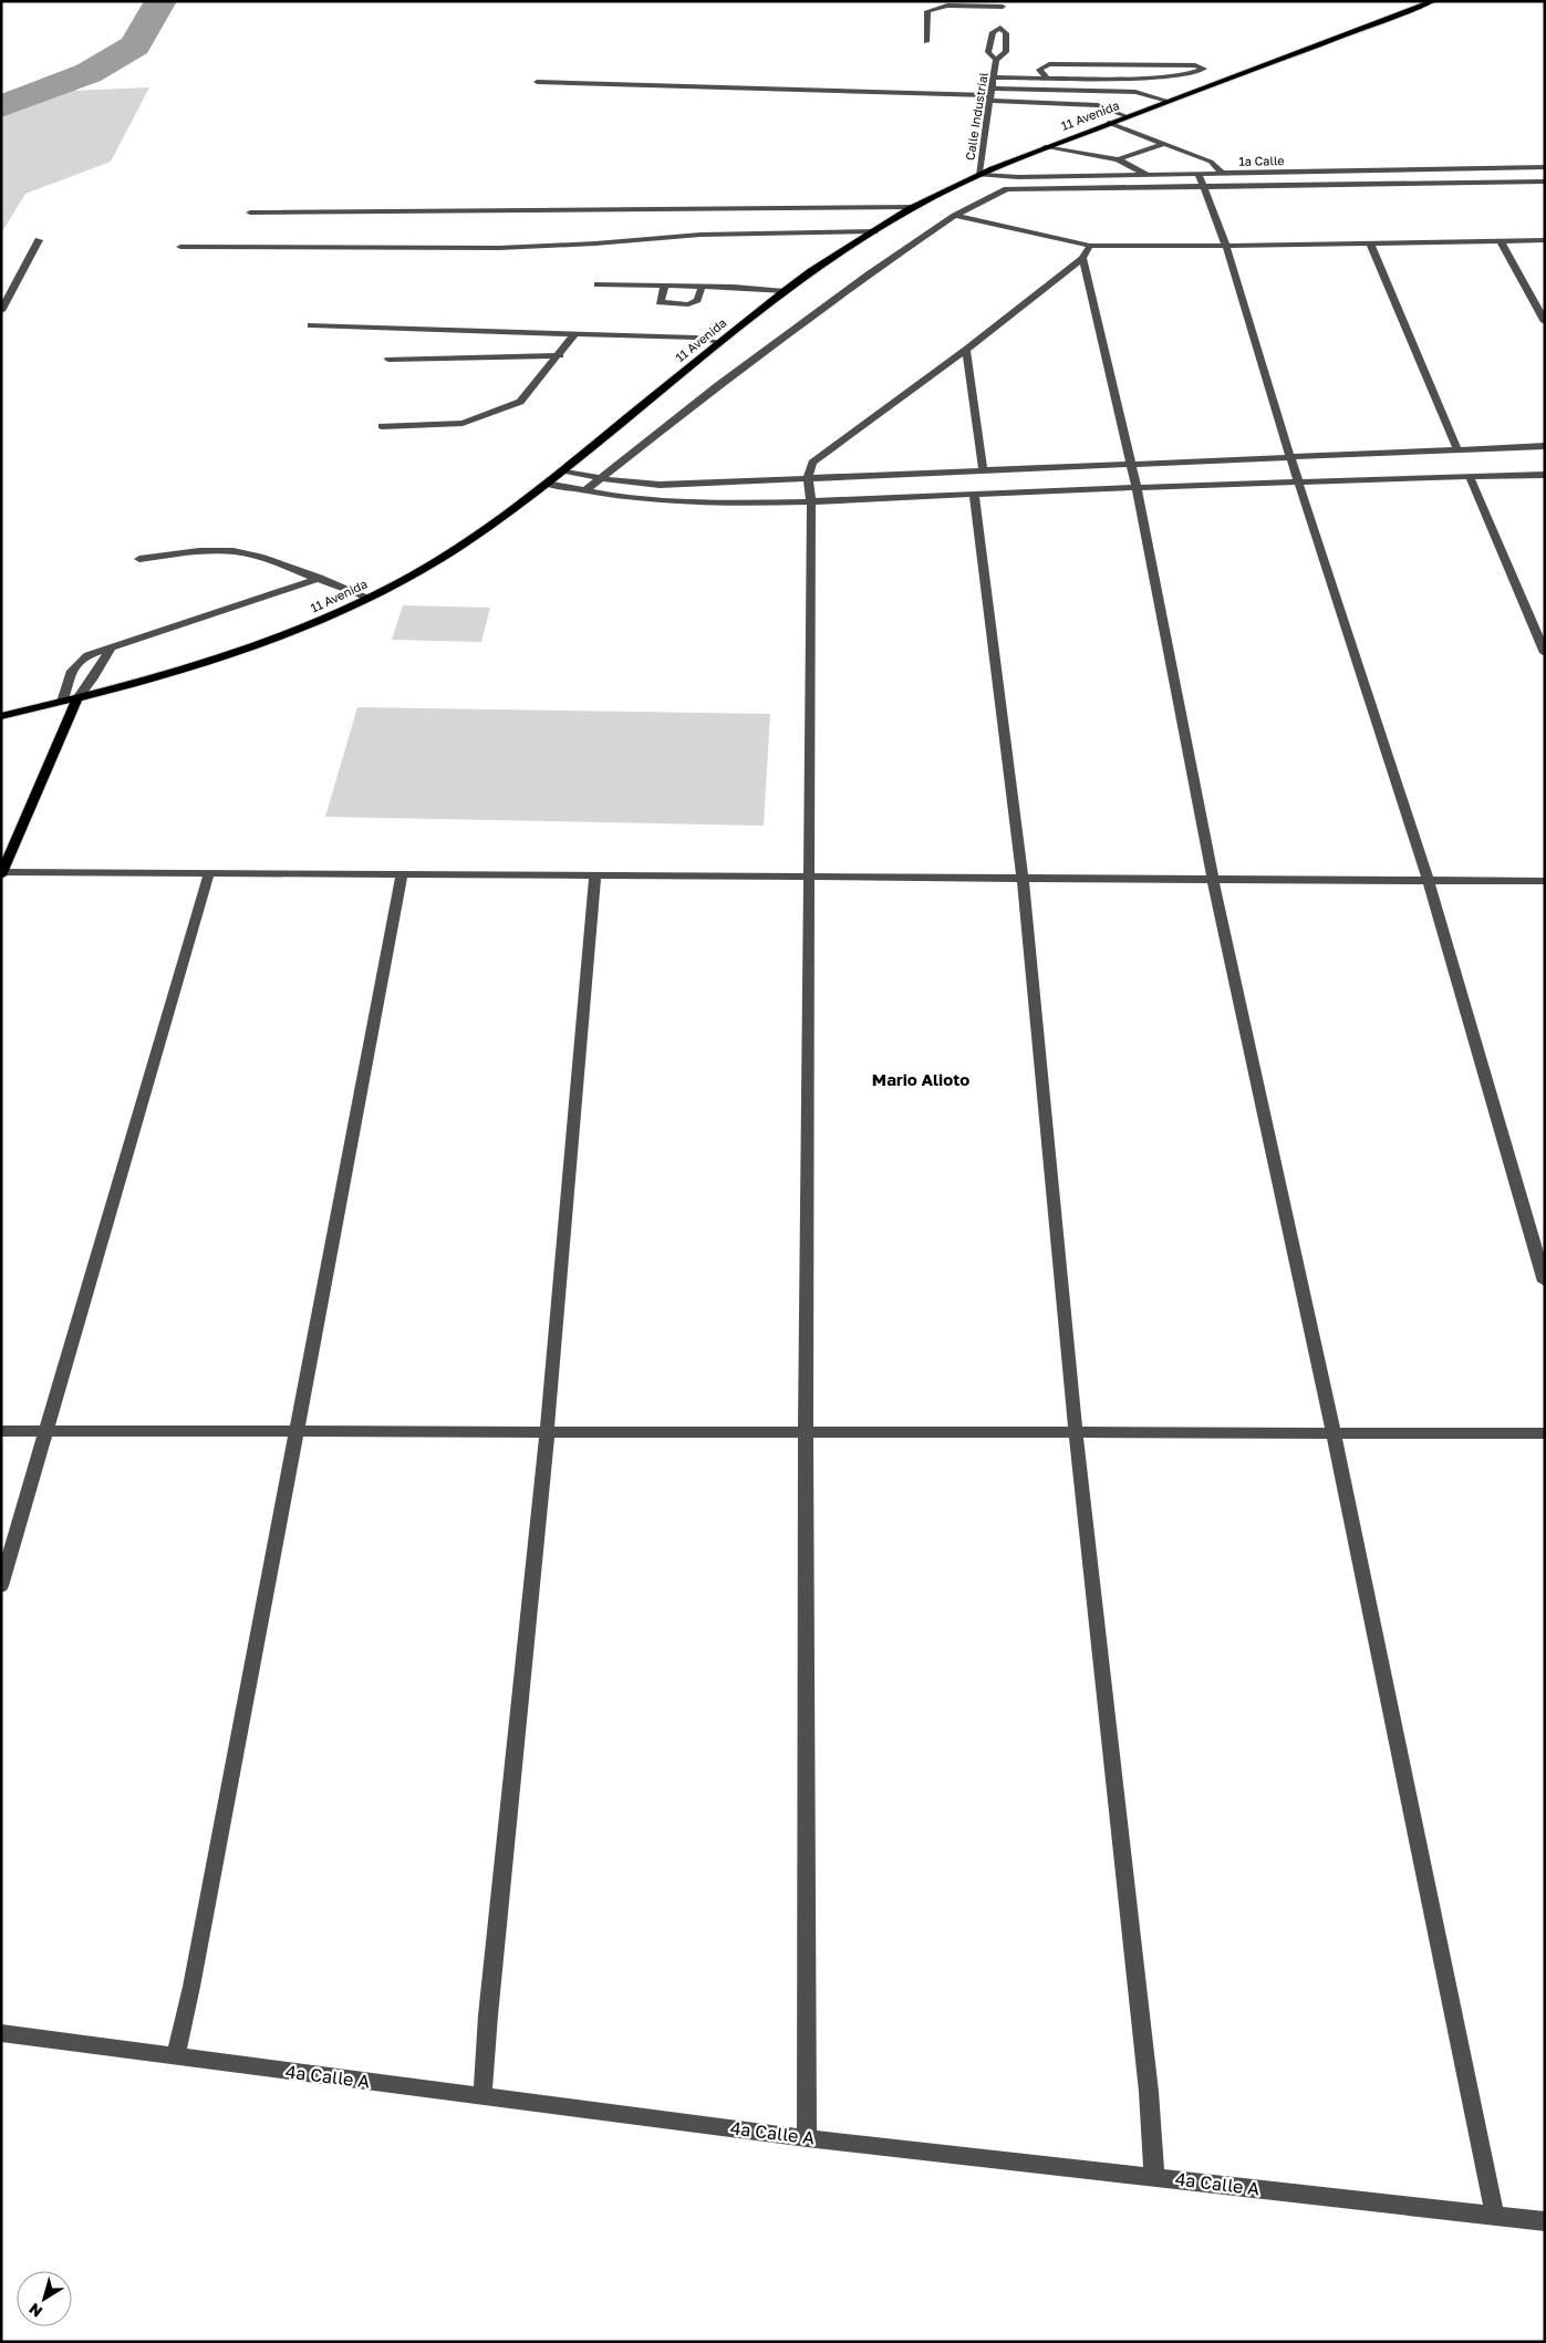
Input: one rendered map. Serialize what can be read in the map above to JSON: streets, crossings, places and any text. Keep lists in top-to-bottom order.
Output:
{
  "streets": {
    "main road": ["11 Avenida"],
    "street": ["Calle Industrial", "1a Calle", "4a Calle A"]
  },
  "crossings": [
    ["11 Avenida", "Calle Industrial"],
    ["11 Avenida", "1a Calle"],
    ["Calle Industrial", "1a Calle"]
  ],
  "districts": ["Mario Alioto"],
  "north": "bottom left"
}
